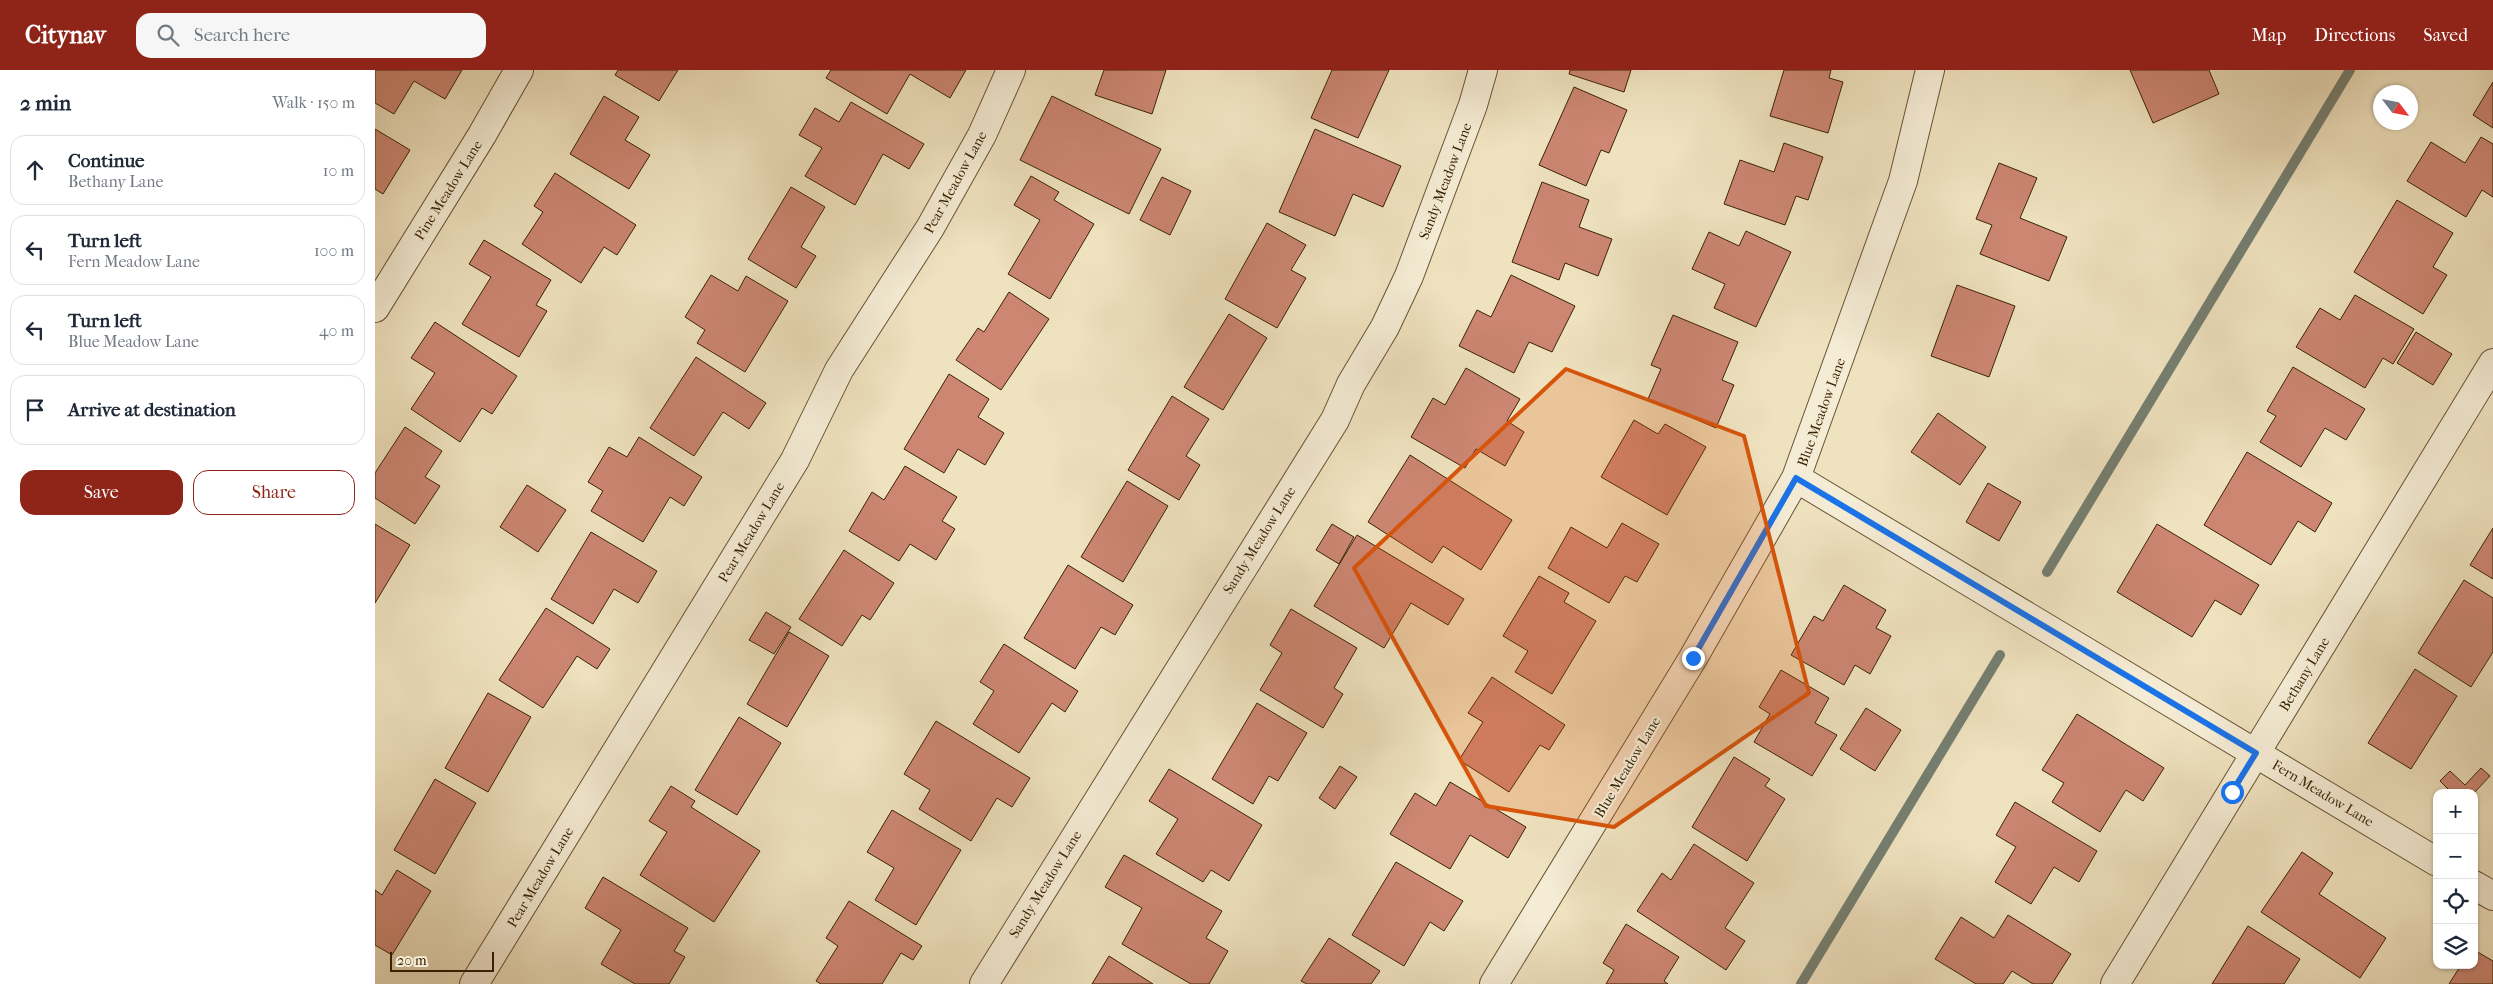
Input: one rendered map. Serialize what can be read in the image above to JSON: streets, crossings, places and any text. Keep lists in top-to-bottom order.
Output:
{
  "streets": {
    "street": [
      "Sandy Meadow Lane",
      "Pear Meadow Lane",
      "Pine Meadow Lane",
      "Blue Meadow Lane",
      "Bethany Lane",
      "Fern Meadow Lane"
    ]
  },
  "crossings": [
    ["Blue Meadow Lane", "Fern Meadow Lane"],
    ["Bethany Lane", "Fern Meadow Lane"]
  ],
  "scale_bar": "20 m",
  "north": "bottom right",
  "page": {
    "header": "Citynav",
    "search": "Search here",
    "nav": ["Map", "Directions", "Saved"],
    "heading": ["2 min", "Walk · 150 m"],
    "list": [
      ["Continue", "Bethany Lane", "10 m"],
      ["Turn left", "Fern Meadow Lane", "100 m"],
      ["Turn left", "Blue Meadow Lane", "40 m"],
      "Arrive at destination"
    ],
    "buttons": ["Save", "Share"],
    "map_buttons": ["+", "−"],
    "scale": "20 m"
  }
}
